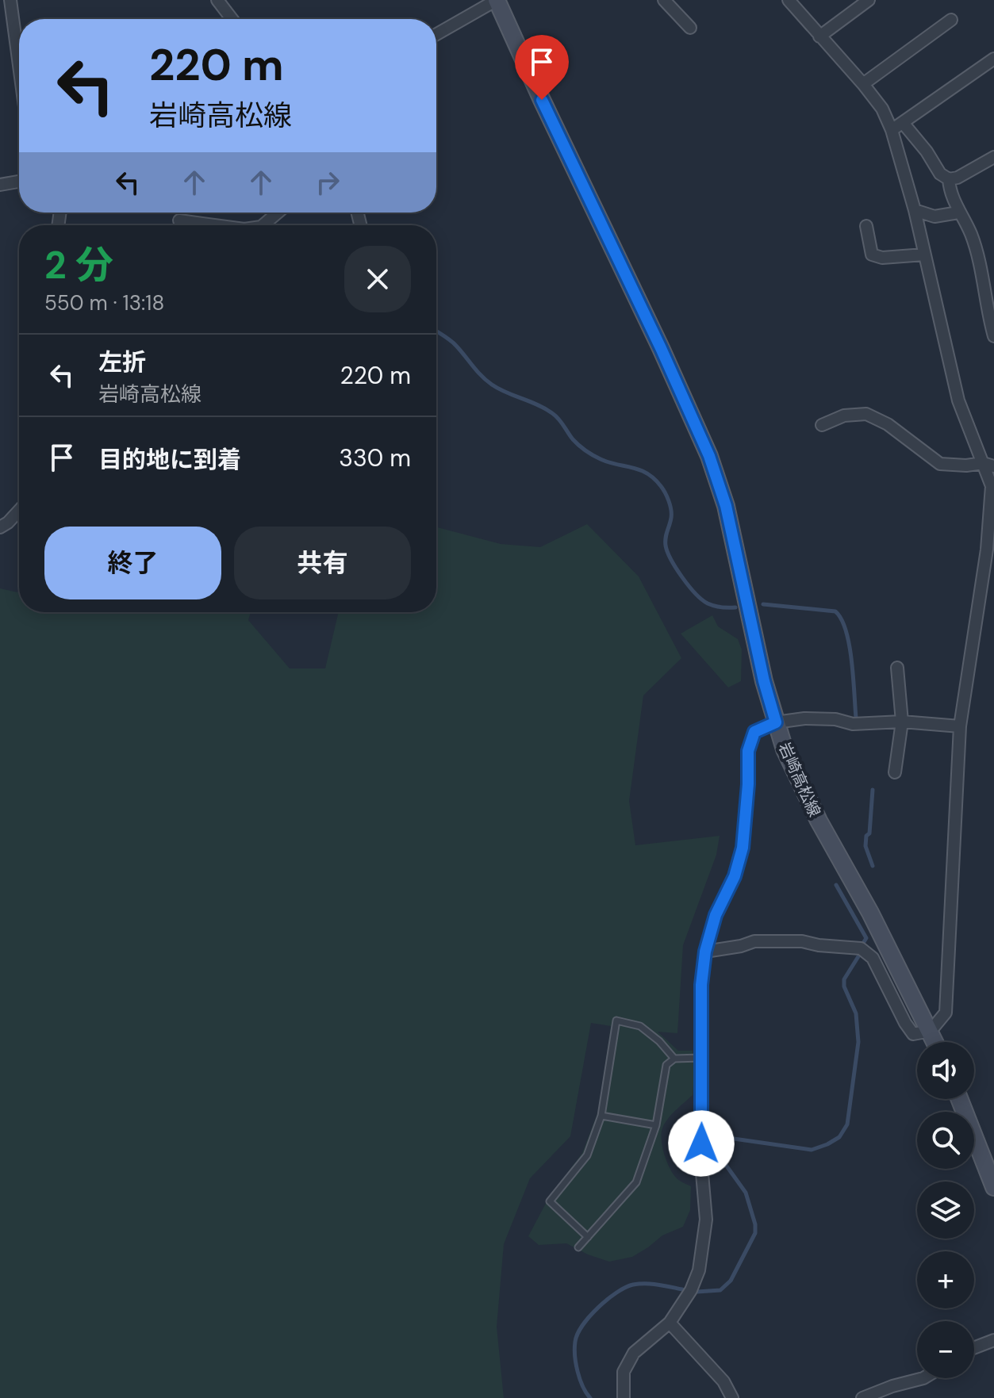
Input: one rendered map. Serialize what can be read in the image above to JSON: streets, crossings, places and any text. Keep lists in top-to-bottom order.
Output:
{
  "streets": {
    "main road": ["岩崎高松線"]
  },
  "page": {
    "turn": ["220 m", "岩崎高松線"],
    "heading": ["2 分", "550 m · 13:18"],
    "list": [
      {
        "name": "左折",
        "note": "岩崎高松線",
        "value": "220 m"
      },
      {
        "name": "目的地に到着",
        "value": "330 m"
      }
    ],
    "buttons": ["終了", "共有"],
    "map_buttons": ["+", "−"]
  }
}
